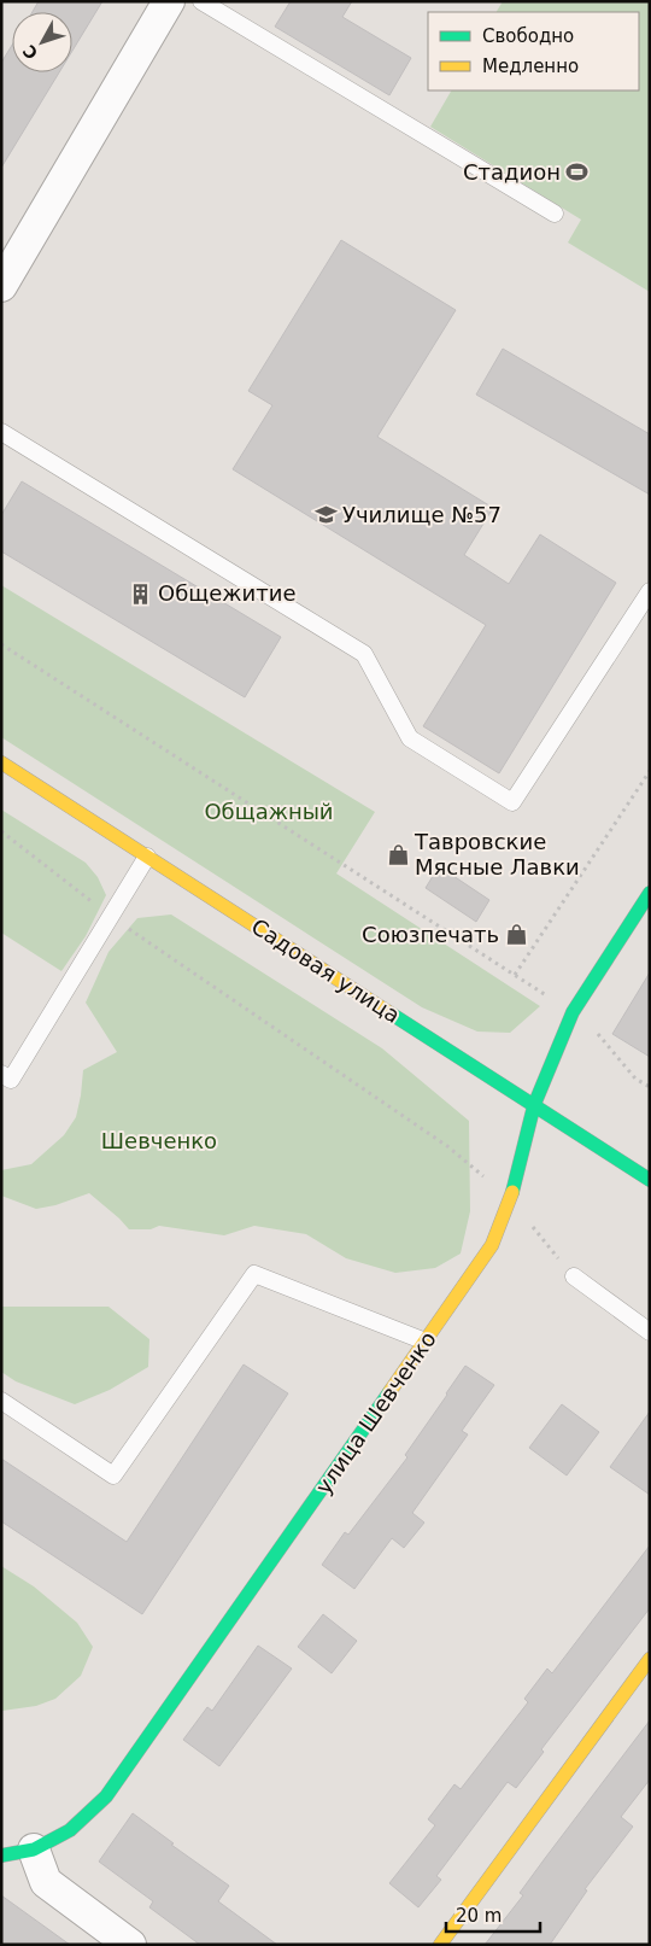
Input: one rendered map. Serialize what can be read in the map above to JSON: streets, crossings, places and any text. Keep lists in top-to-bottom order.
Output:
{
  "streets": {
    "street": ["Садовая улица", "улица Шевченко"]
  },
  "crossings": [
    ["Садовая улица", "улица Шевченко"]
  ],
  "parks": ["Общажный", "Шевченко"],
  "places": {
    "sports": ["Стадион"],
    "school or university": ["Училище №57"],
    "building": ["Общежитие"],
    "shop": ["Тавровские Мясные Лавки", "Союзпечать"]
  },
  "legend": ["Свободно", "Медленно"],
  "scale_bar": "20 m",
  "north": "bottom left"
}
